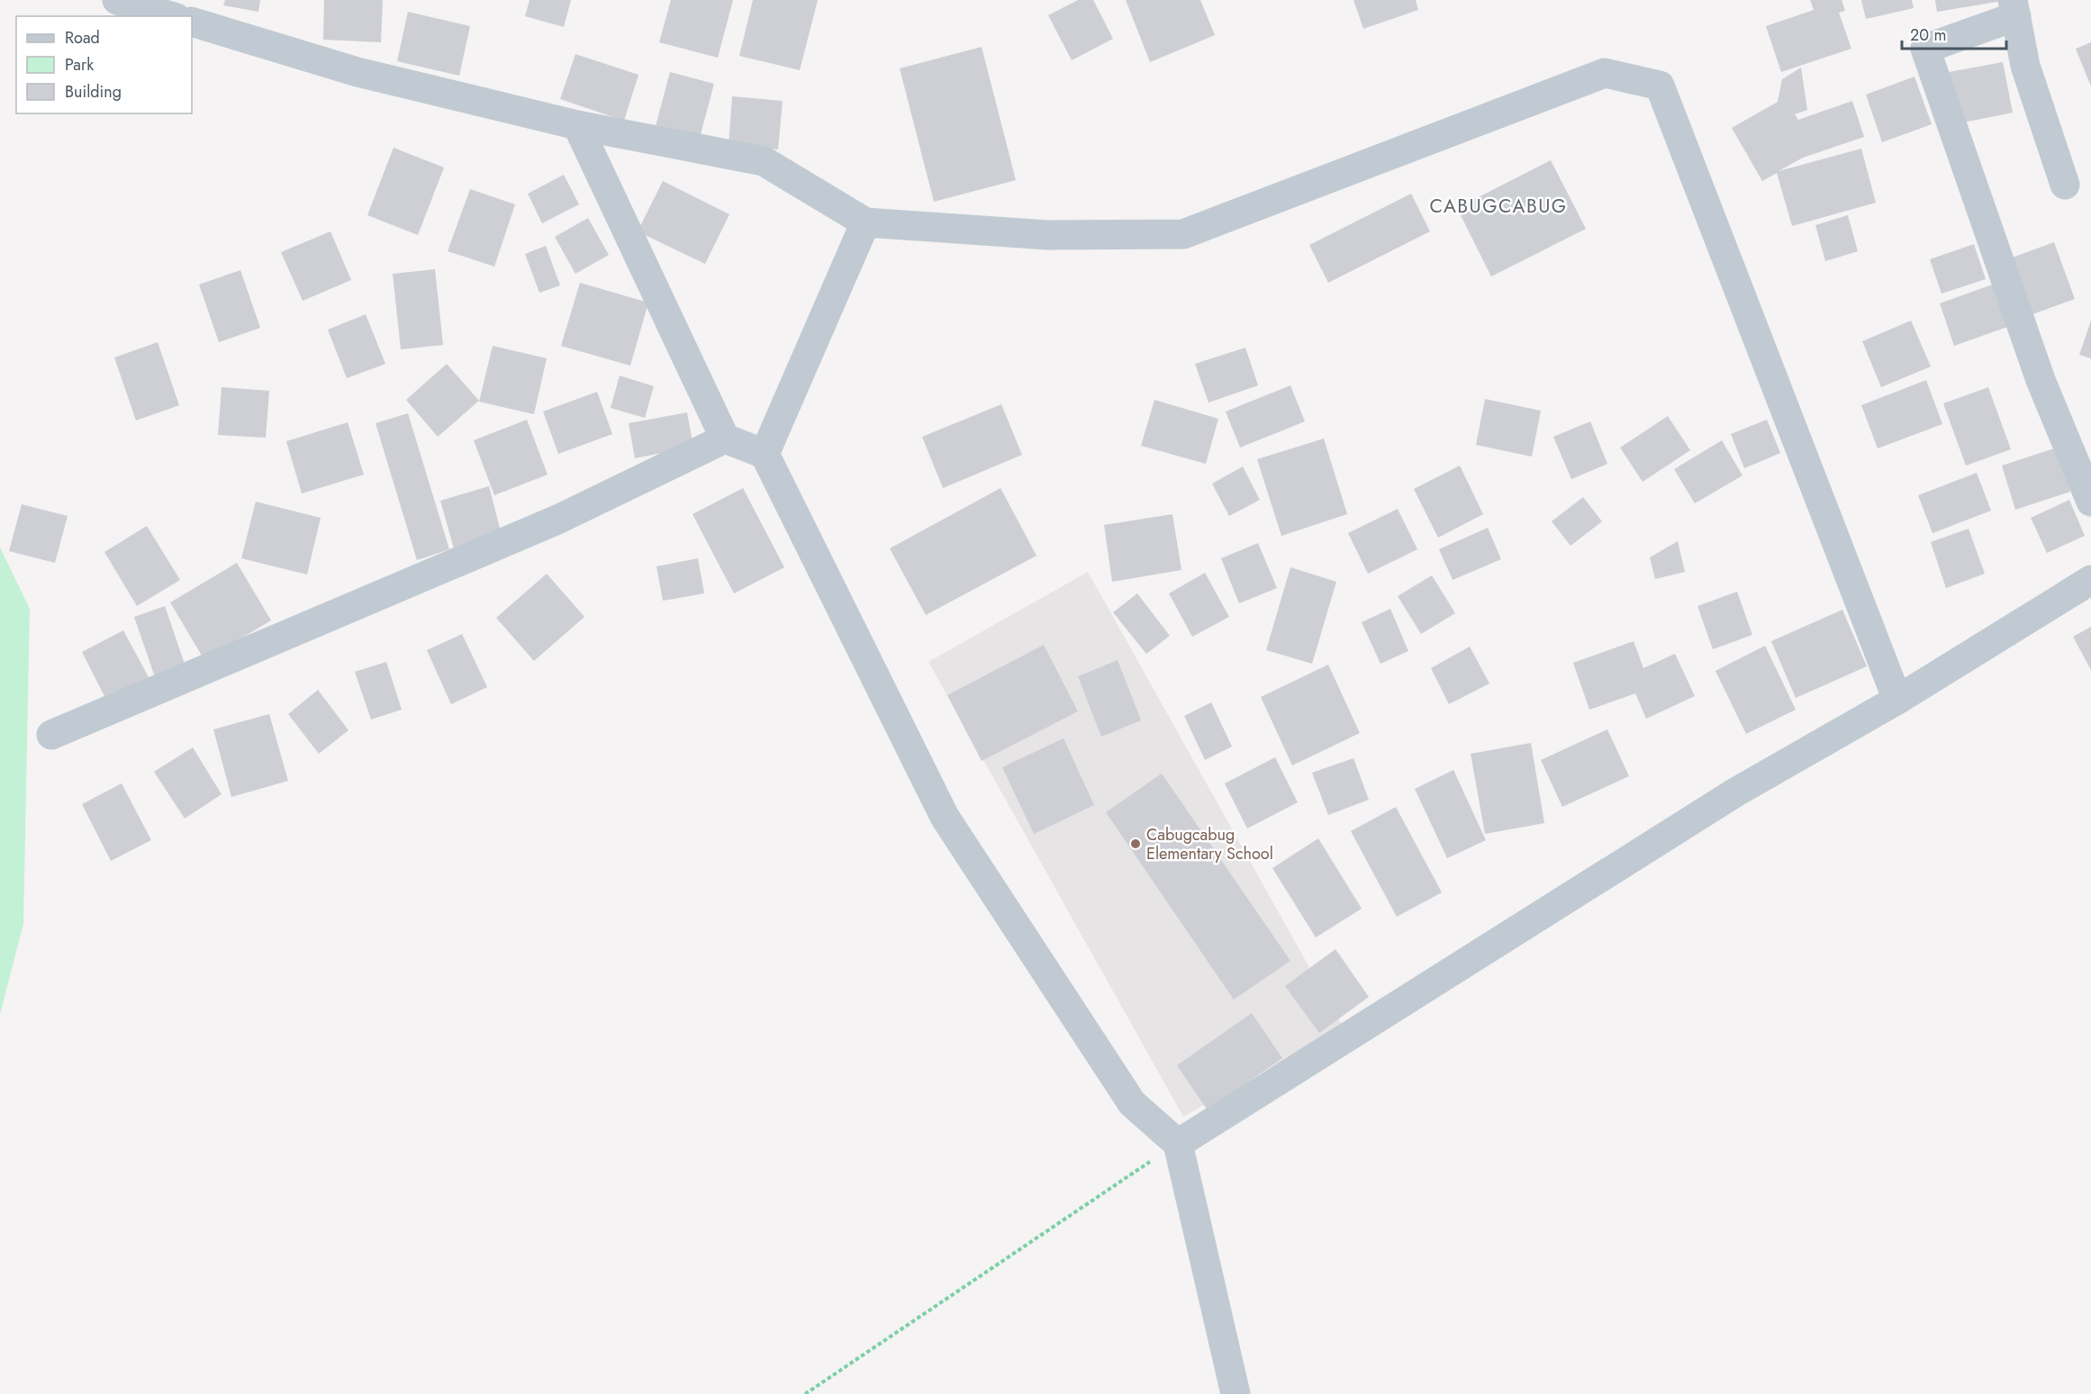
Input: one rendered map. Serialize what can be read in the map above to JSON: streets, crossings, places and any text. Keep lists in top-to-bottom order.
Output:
{
  "districts": ["CABUGCABUG"],
  "places": ["Cabugcabug Elementary School"],
  "legend": ["Road", "Park", "Building"],
  "scale_bar": "20 m"
}
